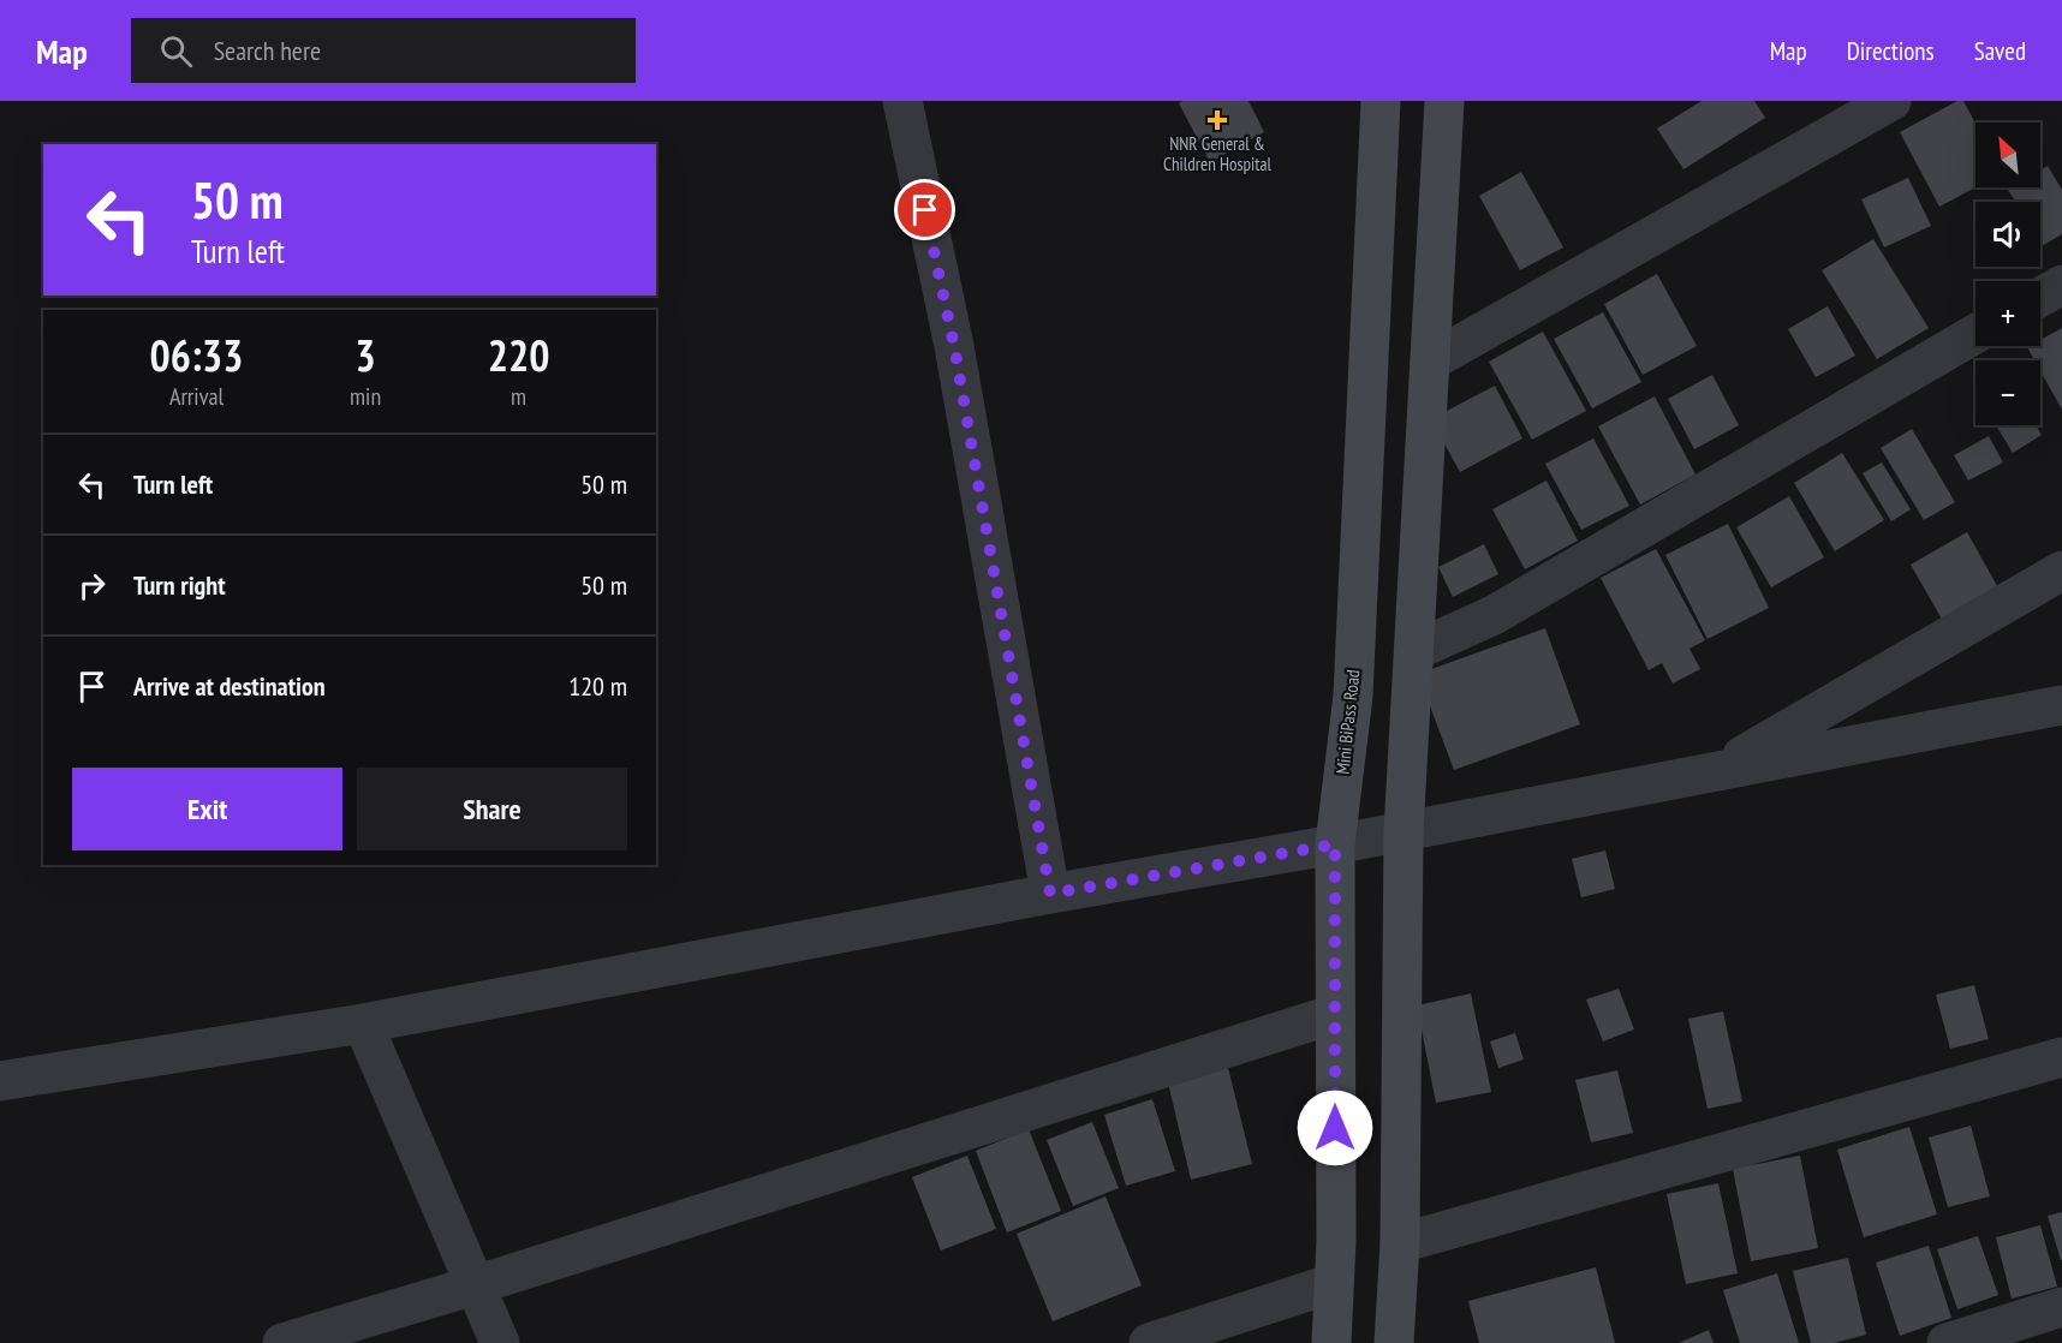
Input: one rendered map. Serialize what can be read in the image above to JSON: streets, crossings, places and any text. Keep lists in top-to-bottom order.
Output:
{
  "streets": {
    "street": ["Mini BiPass Road"]
  },
  "places": {
    "health": ["NNR General & Children Hospital"]
  },
  "north": "top left",
  "page": {
    "header": "Map",
    "search": "Search here",
    "nav": ["Map", "Directions", "Saved"],
    "map_buttons": ["+", "−"],
    "turn": ["50 m", "Turn left"],
    "eta": [
      "06:33",
      "Arrival",
      "3",
      "min",
      "220",
      "m"
    ],
    "list": [
      {
        "name": "Turn left",
        "value": "50 m"
      },
      {
        "name": "Turn right",
        "value": "50 m"
      },
      {
        "name": "Arrive at destination",
        "value": "120 m"
      }
    ],
    "buttons": ["Exit", "Share"]
  }
}
